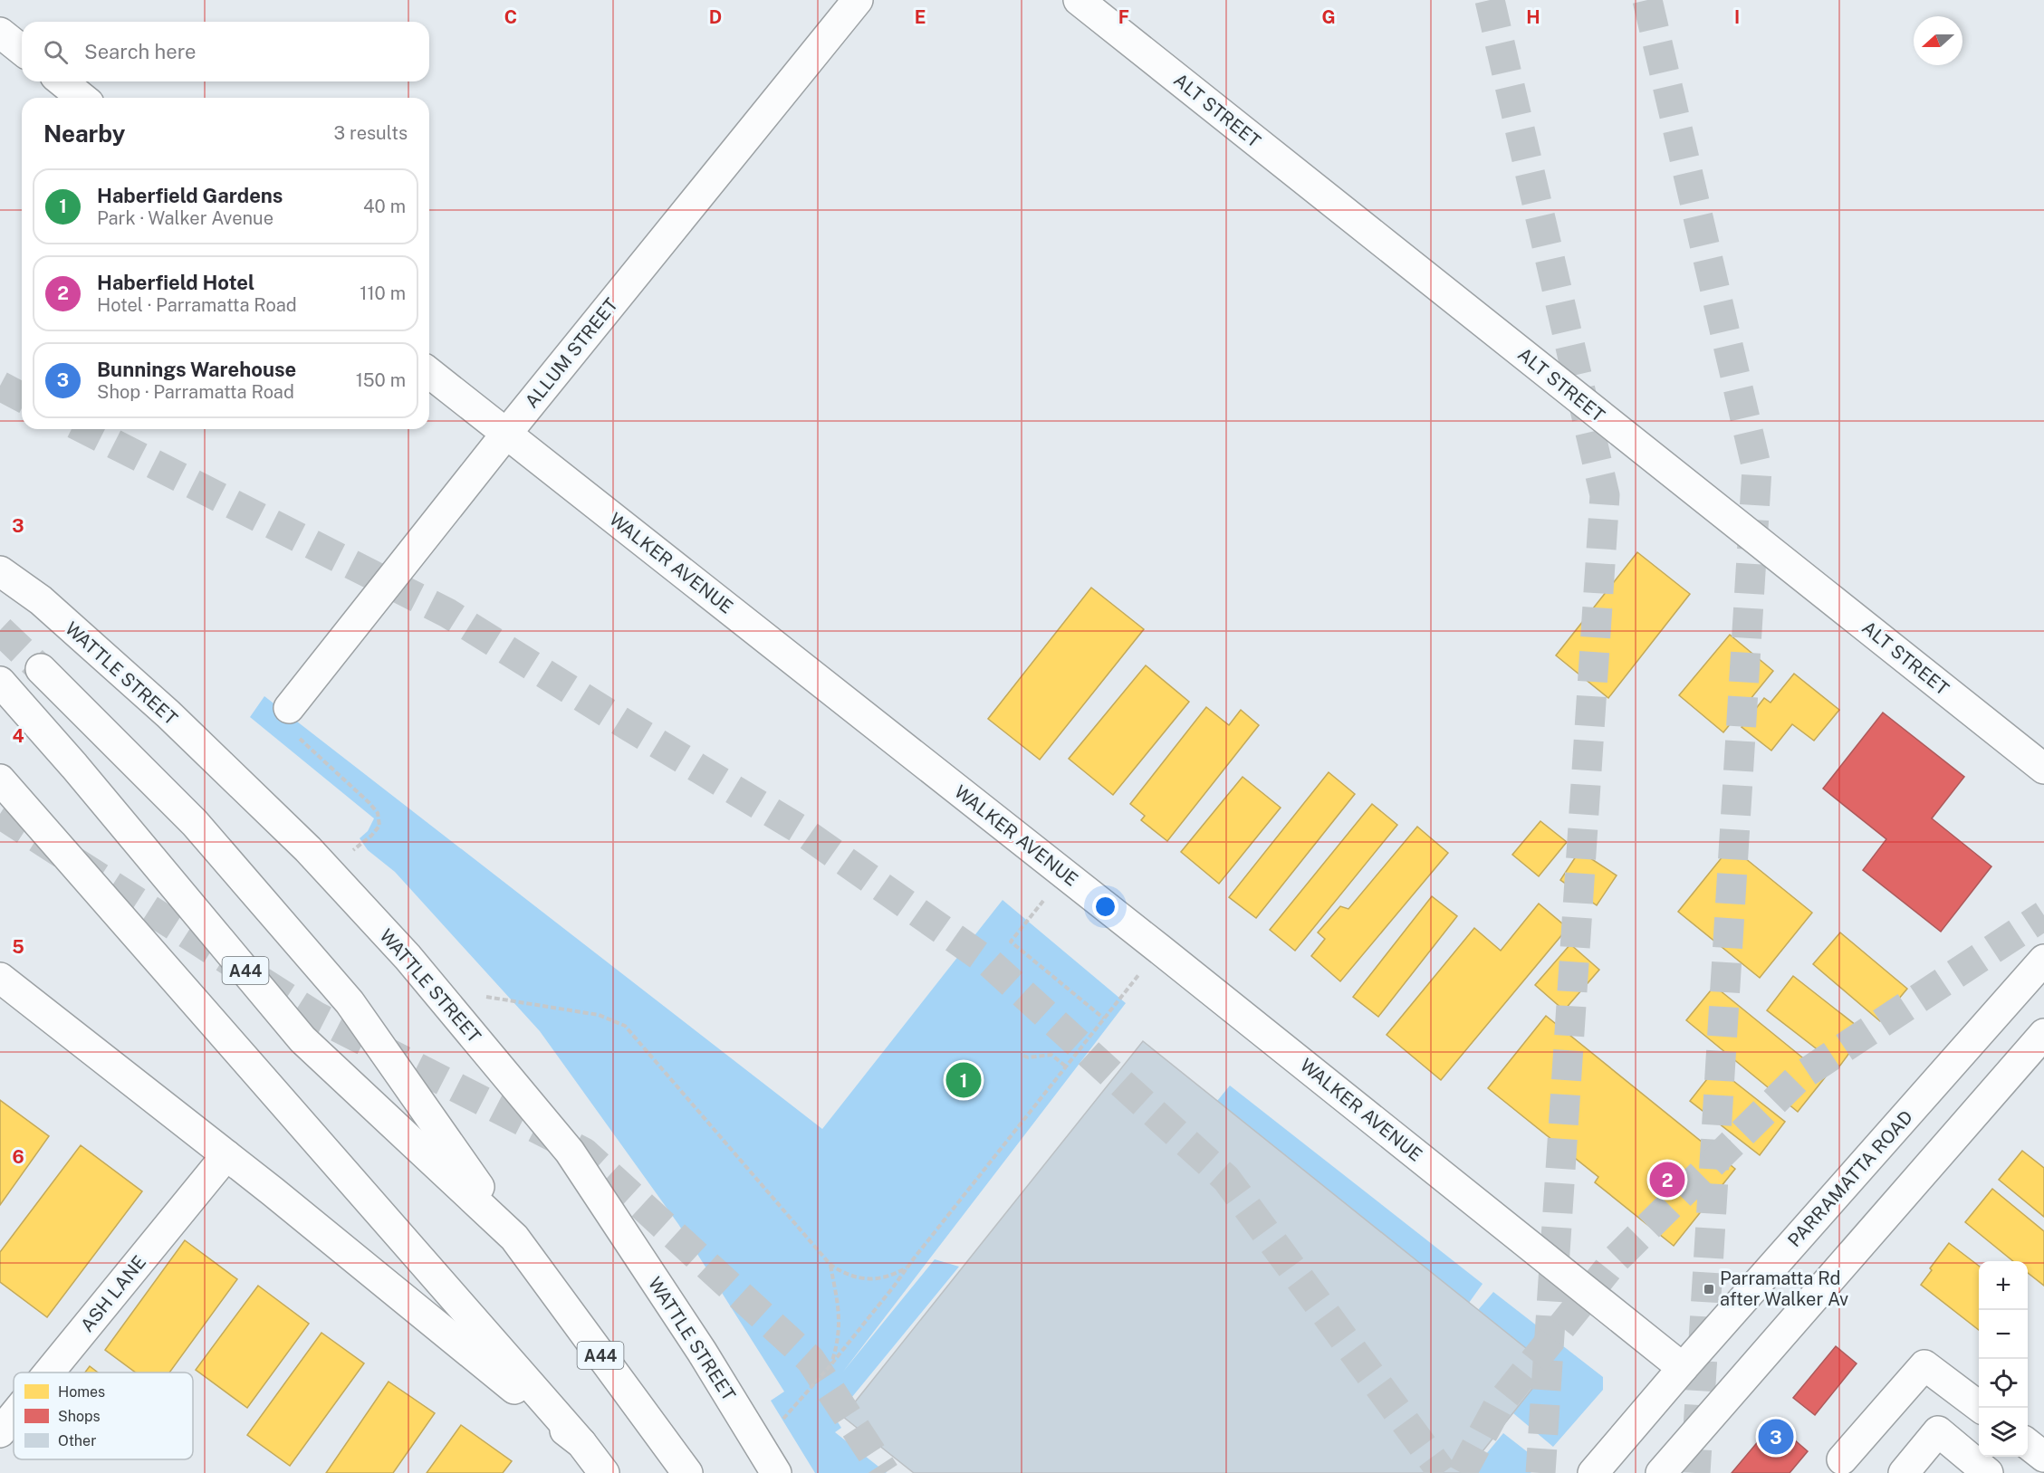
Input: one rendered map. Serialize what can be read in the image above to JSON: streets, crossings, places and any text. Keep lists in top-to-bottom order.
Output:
{
  "streets": {
    "main road": [
      "ALT STREET",
      "ALLUM STREET",
      "WALKER AVENUE",
      "WATTLE STREET",
      "A44",
      "PARRAMATTA ROAD",
      "ASH LANE"
    ]
  },
  "crossings": [
    ["ALLUM STREET", "WALKER AVENUE"],
    ["WALKER AVENUE", "PARRAMATTA ROAD"]
  ],
  "places": {
    "transit": ["Parramatta Rd after Walker Av"]
  },
  "legend": ["Homes", "Shops", "Other"],
  "north": "left",
  "page": {
    "search": "Search here",
    "heading": ["Nearby", "3 results"],
    "list": [
      {
        "mark": "1",
        "name": "Haberfield Gardens",
        "note": "Park · Walker Avenue",
        "value": "40 m"
      },
      {
        "mark": "2",
        "name": "Haberfield Hotel",
        "note": "Hotel · Parramatta Road",
        "value": "110 m"
      },
      {
        "mark": "3",
        "name": "Bunnings Warehouse",
        "note": "Shop · Parramatta Road",
        "value": "150 m"
      }
    ],
    "pins": ["1", "2", "3"],
    "map_buttons": ["+", "−"]
  },
  "grid": {
    "columns": [
      "C",
      "D",
      "E",
      "F",
      "G",
      "H",
      "I"
    ],
    "rows": [
      "3",
      "4",
      "5",
      "6"
    ]
  }
}
